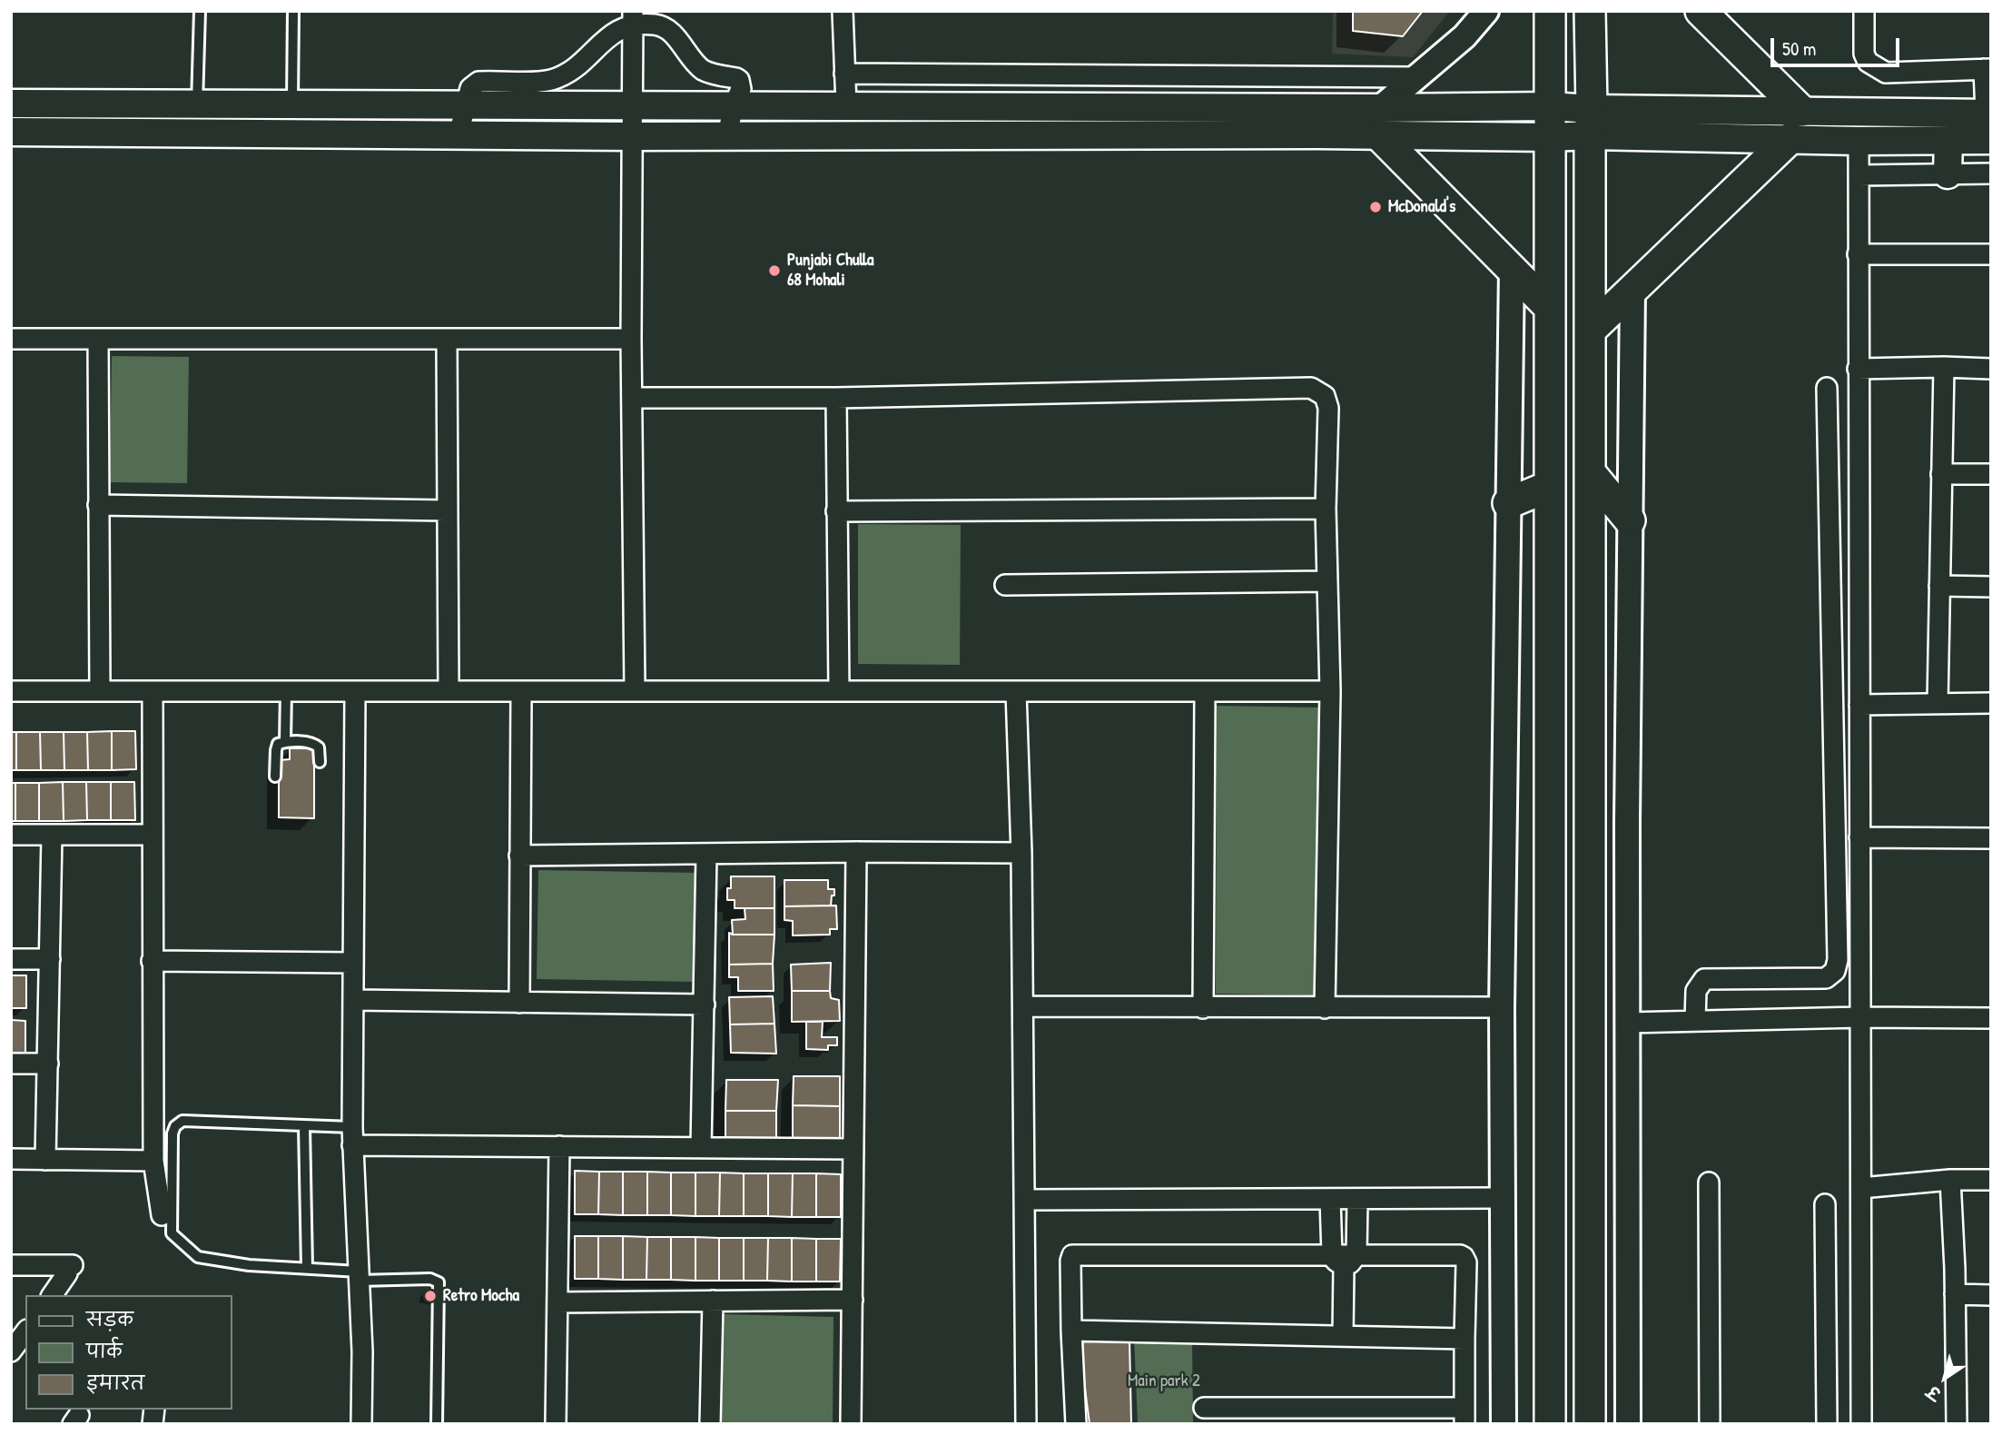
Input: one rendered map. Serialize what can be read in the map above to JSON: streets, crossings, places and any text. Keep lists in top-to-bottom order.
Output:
{
  "parks": ["Main park 2"],
  "places": ["McDonald's", "Punjabi Chulla 68 Mohali", "Retro Mocha"],
  "legend": ["सड़क", "पार्क", "इमारत"],
  "scale_bar": "50 m",
  "north": "bottom left"
}
